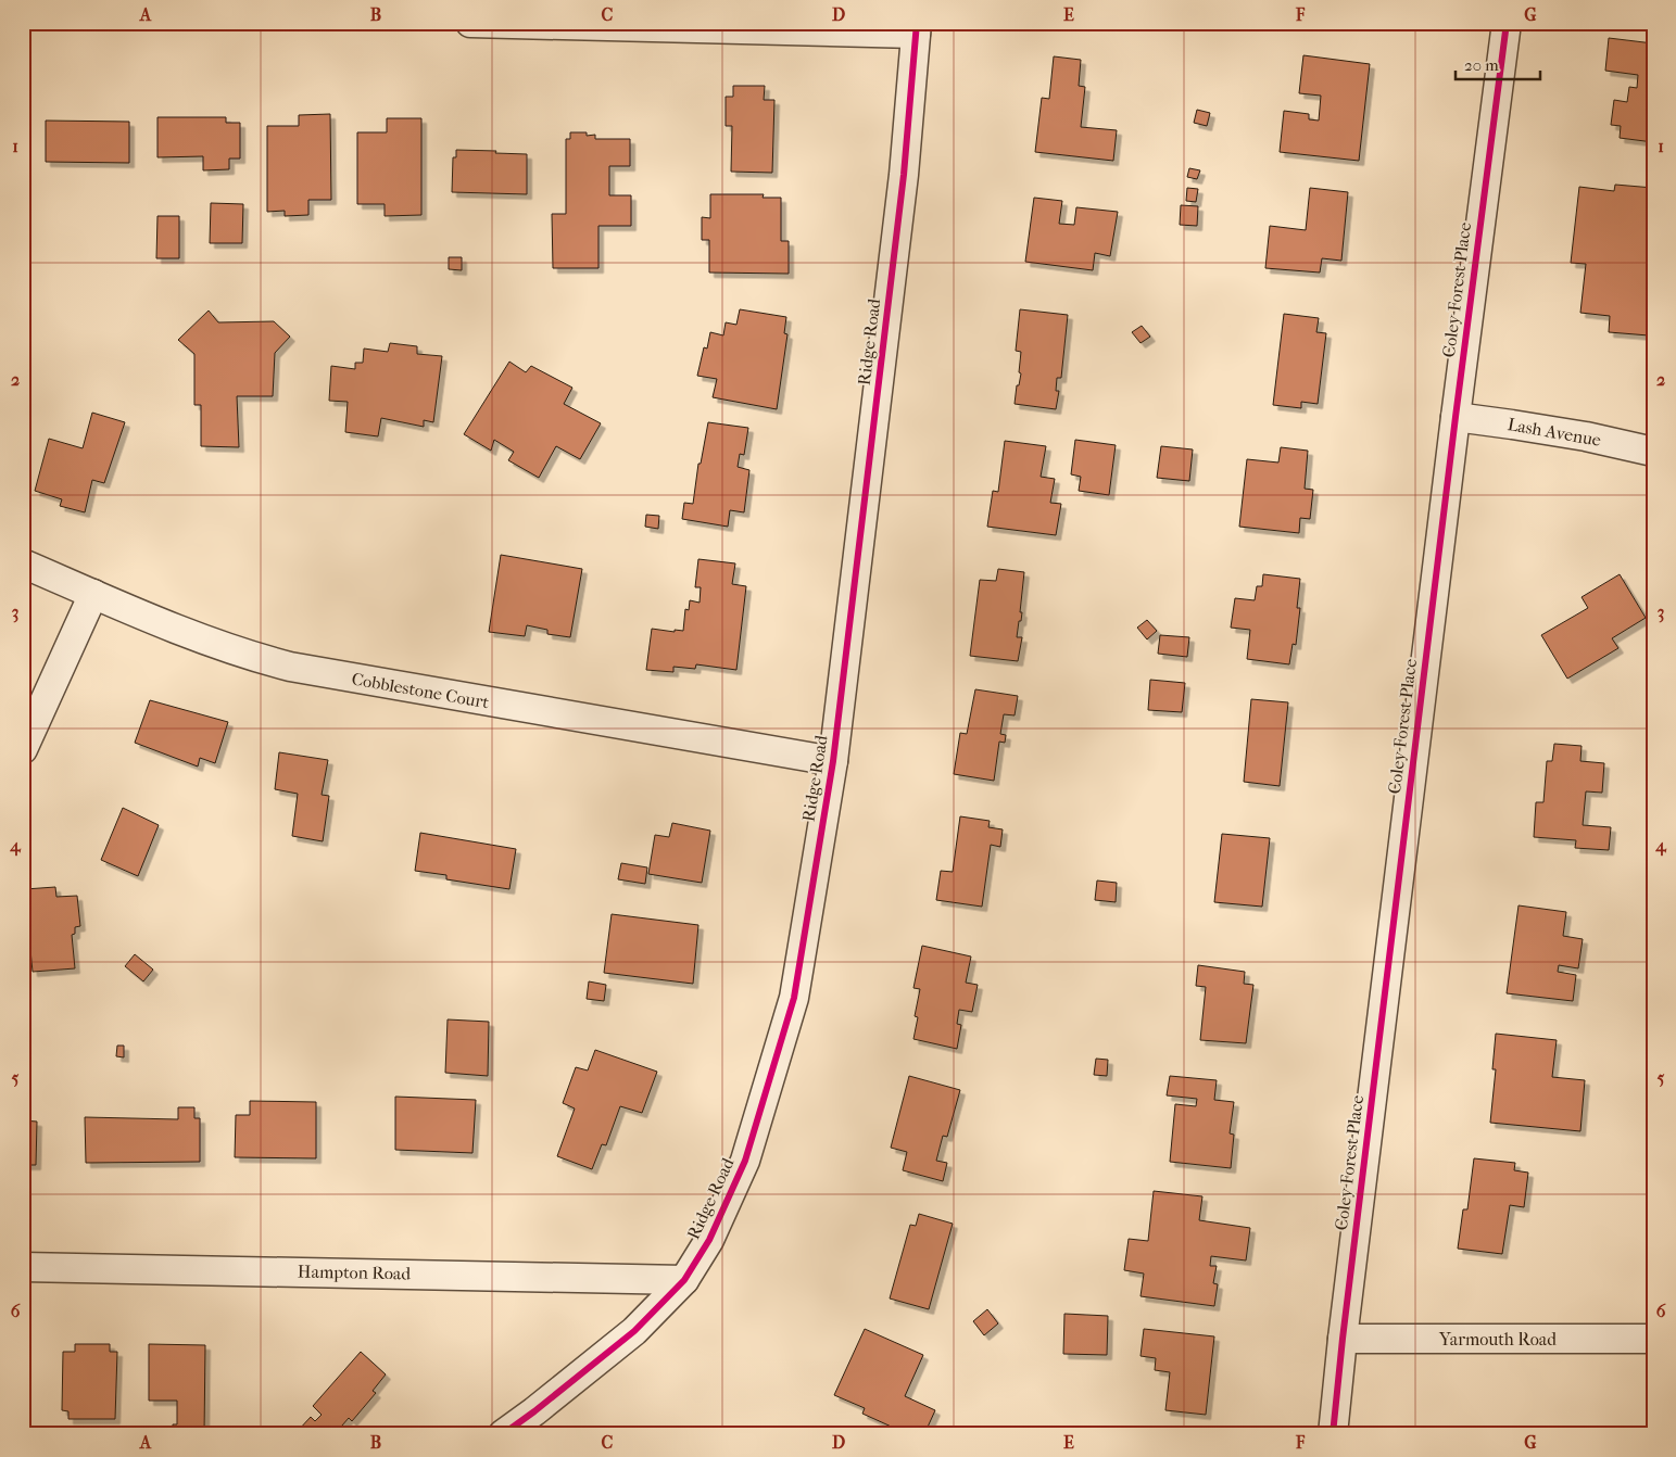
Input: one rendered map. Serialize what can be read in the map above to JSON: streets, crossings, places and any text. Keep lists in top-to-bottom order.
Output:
{
  "streets": {
    "street": [
      "Coley Forest Place",
      "Ridge Road",
      "Lash Avenue",
      "Cobblestone Court",
      "Hampton Road",
      "Yarmouth Road"
    ]
  },
  "crossings": [
    ["Coley Forest Place", "Lash Avenue"],
    ["Coley Forest Place", "Yarmouth Road"],
    ["Ridge Road", "Cobblestone Court"],
    ["Ridge Road", "Hampton Road"]
  ],
  "scale_bar": "20 m",
  "grid": {
    "columns": [
      "A",
      "B",
      "C",
      "D",
      "E",
      "F",
      "G"
    ],
    "rows": [
      "1",
      "2",
      "3",
      "4",
      "5",
      "6"
    ]
  }
}
